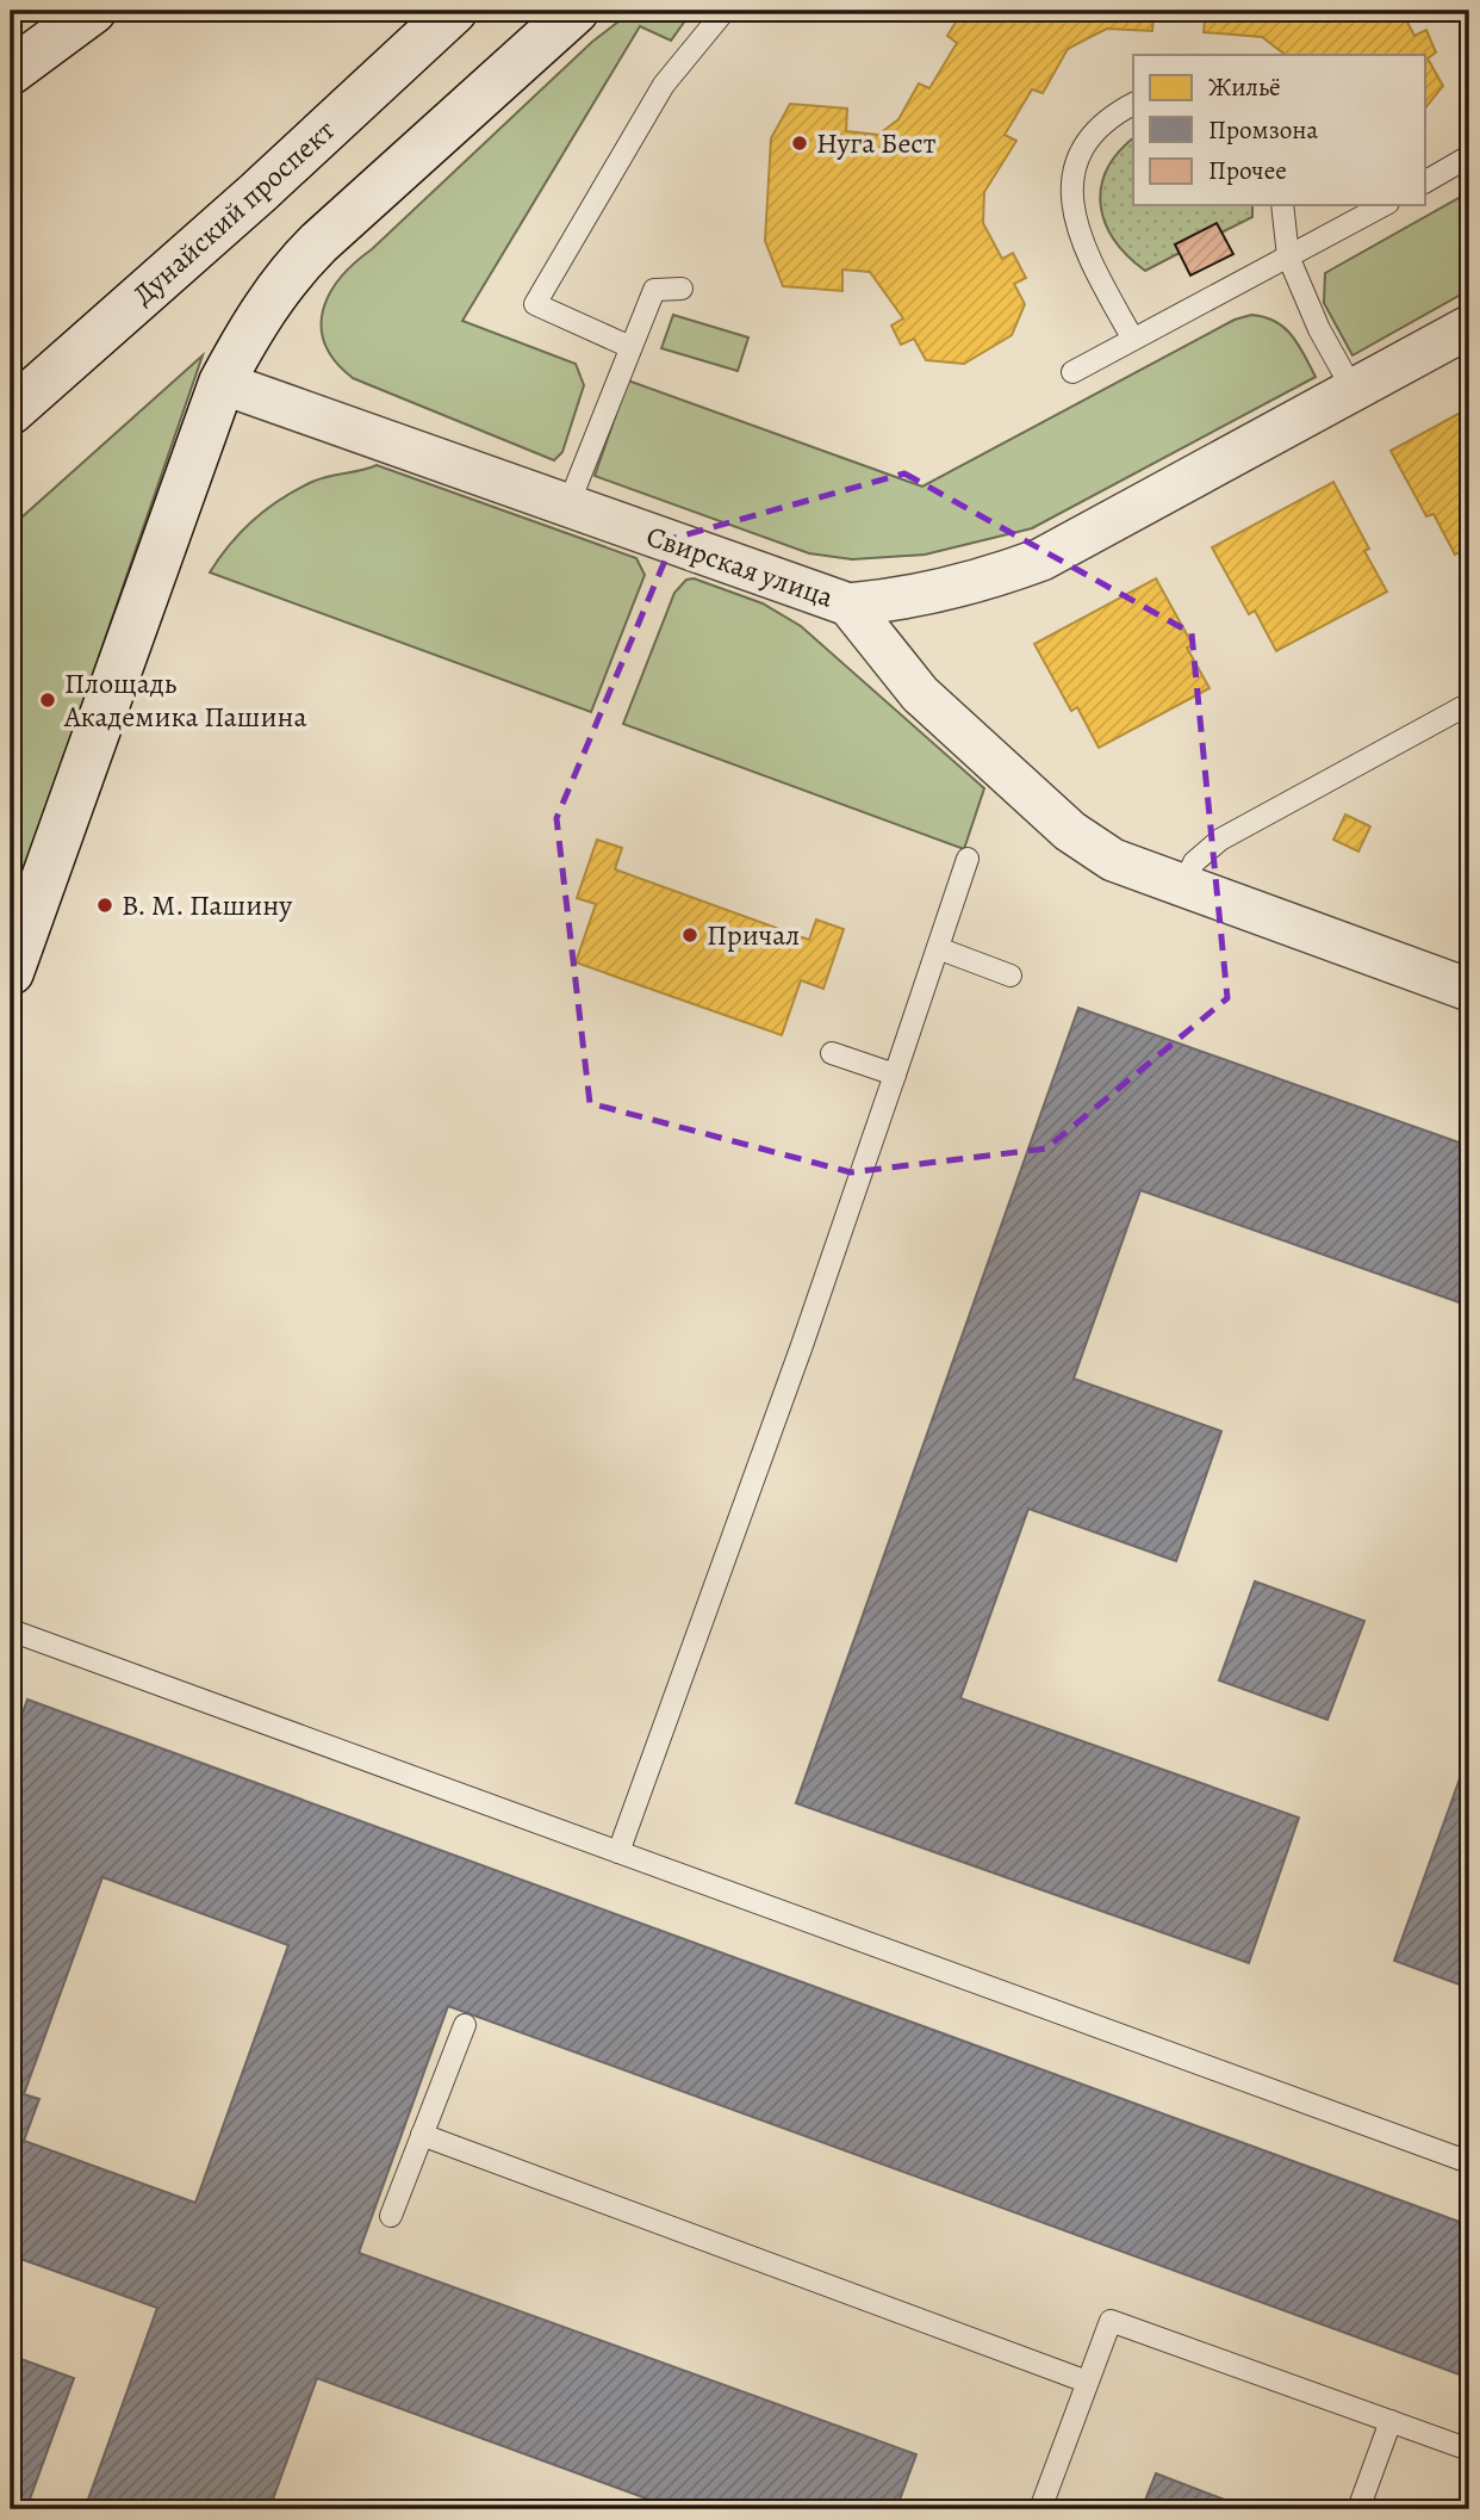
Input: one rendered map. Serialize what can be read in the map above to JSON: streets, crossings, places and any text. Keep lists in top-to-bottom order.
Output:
{
  "streets": {
    "main road": ["Дунайский проспект"],
    "street": ["Свирская улица"]
  },
  "places": [
    "Нуга Бест",
    "Площадь Академика Пашина",
    "В. М. Пашину",
    "Причал"
  ],
  "legend": ["Жильё", "Промзона", "Прочее"]
}
